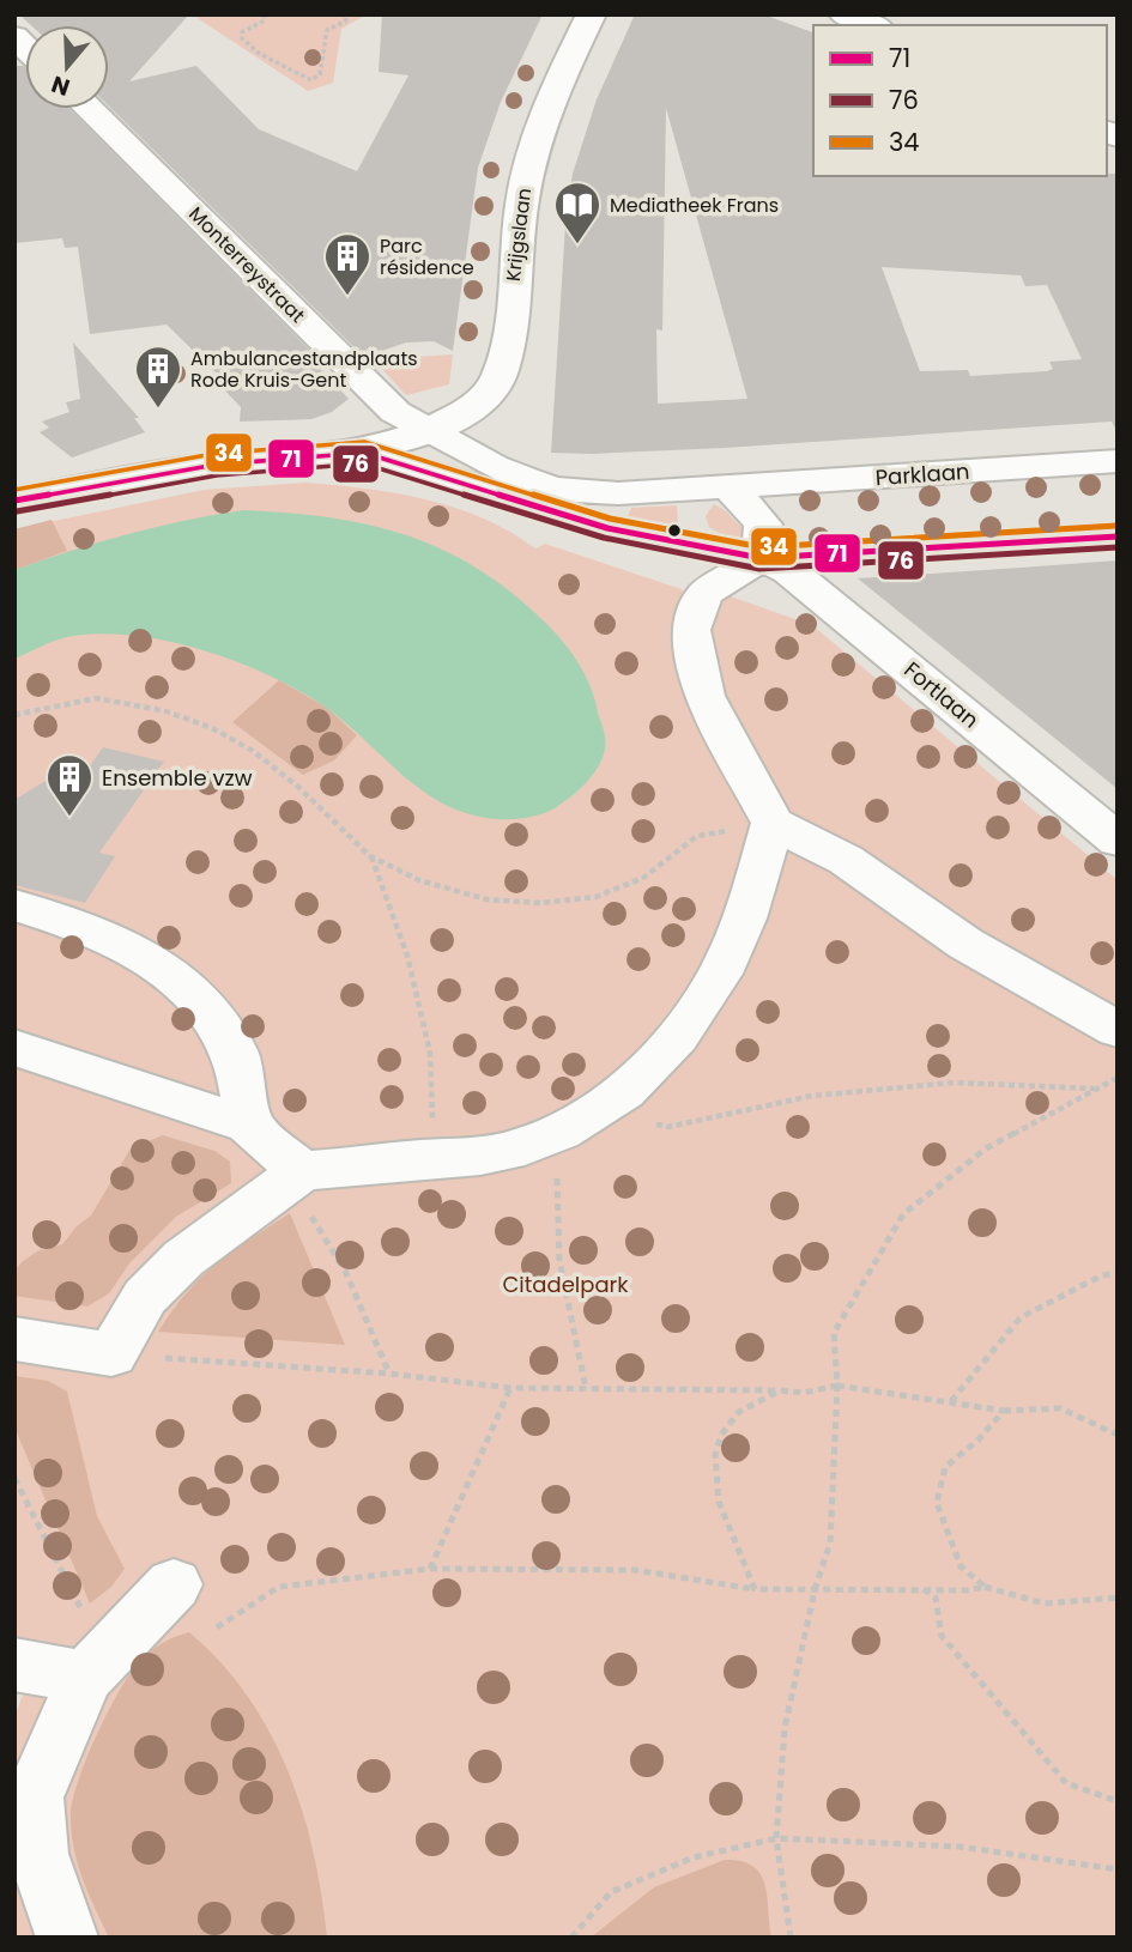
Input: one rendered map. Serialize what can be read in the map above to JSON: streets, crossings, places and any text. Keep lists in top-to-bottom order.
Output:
{
  "streets": {
    "street": [
      "Krijgslaan",
      "Monterreystraat",
      "Parklaan",
      "Fortlaan"
    ]
  },
  "crossings": [
    ["Krijgslaan", "Monterreystraat"],
    ["Krijgslaan", "Parklaan"],
    ["Monterreystraat", "Parklaan"]
  ],
  "parks": ["Citadelpark"],
  "places": {
    "library": ["Mediatheek Frans"],
    "building": ["Parc résidence", "Ambulancestandplaats Rode Kruis-Gent", "Ensemble vzw"]
  },
  "lines": ["transit line 34", "transit line 71", "transit line 76"],
  "legend": ["71", "76", "34"],
  "north": "bottom"
}
